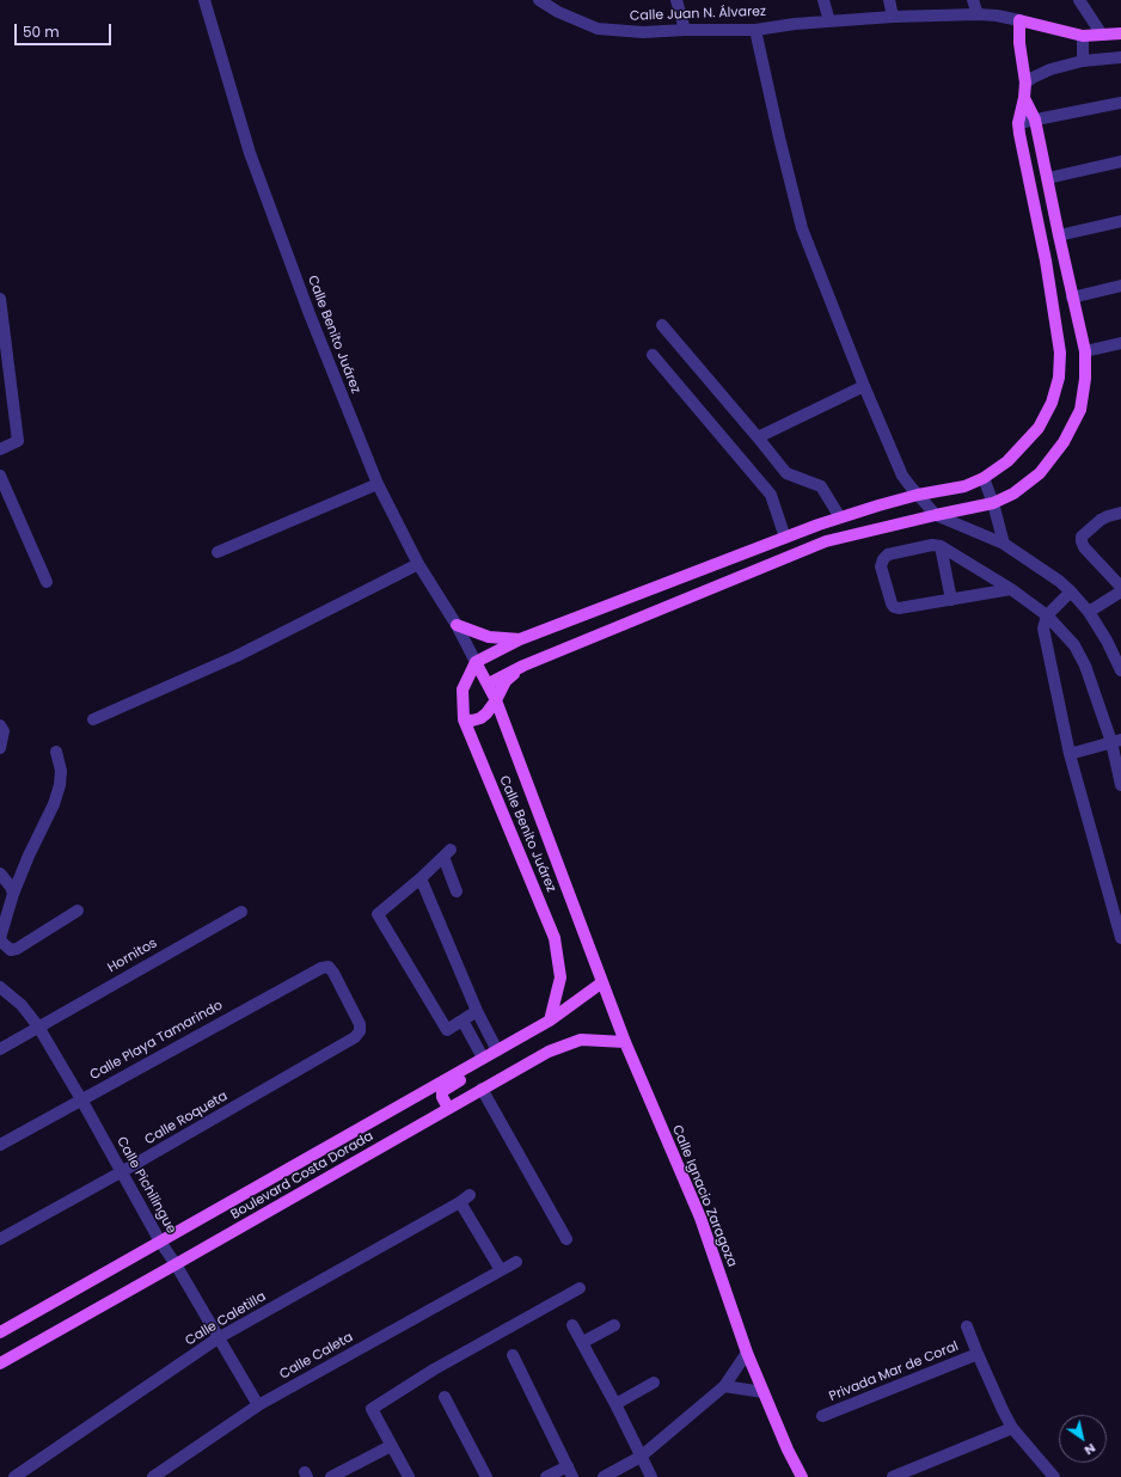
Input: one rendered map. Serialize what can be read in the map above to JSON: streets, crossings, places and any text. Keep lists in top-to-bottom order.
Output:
{
  "streets": {
    "main road": [
      "Calle Juan N. Álvarez",
      "Calle Benito Juárez",
      "Boulevard Costa Dorada",
      "Calle Ignacio Zaragoza"
    ],
    "street": [
      "Hornitos",
      "Calle Playa Tamarindo",
      "Calle Roqueta",
      "Calle Pichilingue",
      "Calle Caletilla",
      "Calle Caleta",
      "Privada Mar de Coral"
    ]
  },
  "crossings": [
    ["Calle Benito Juárez", "Boulevard Costa Dorada"],
    ["Calle Benito Juárez", "Calle Ignacio Zaragoza"],
    ["Hornitos", "Calle Pichilingue"],
    ["Calle Playa Tamarindo", "Calle Roqueta"],
    ["Calle Playa Tamarindo", "Calle Pichilingue"],
    ["Calle Roqueta", "Calle Pichilingue"],
    ["Boulevard Costa Dorada", "Calle Pichilingue"],
    ["Boulevard Costa Dorada", "Calle Ignacio Zaragoza"],
    ["Calle Pichilingue", "Calle Caletilla"],
    ["Calle Pichilingue", "Calle Caleta"],
    ["Calle Caletilla", "Calle Caleta"]
  ],
  "scale_bar": "50 m",
  "north": "bottom right"
}
